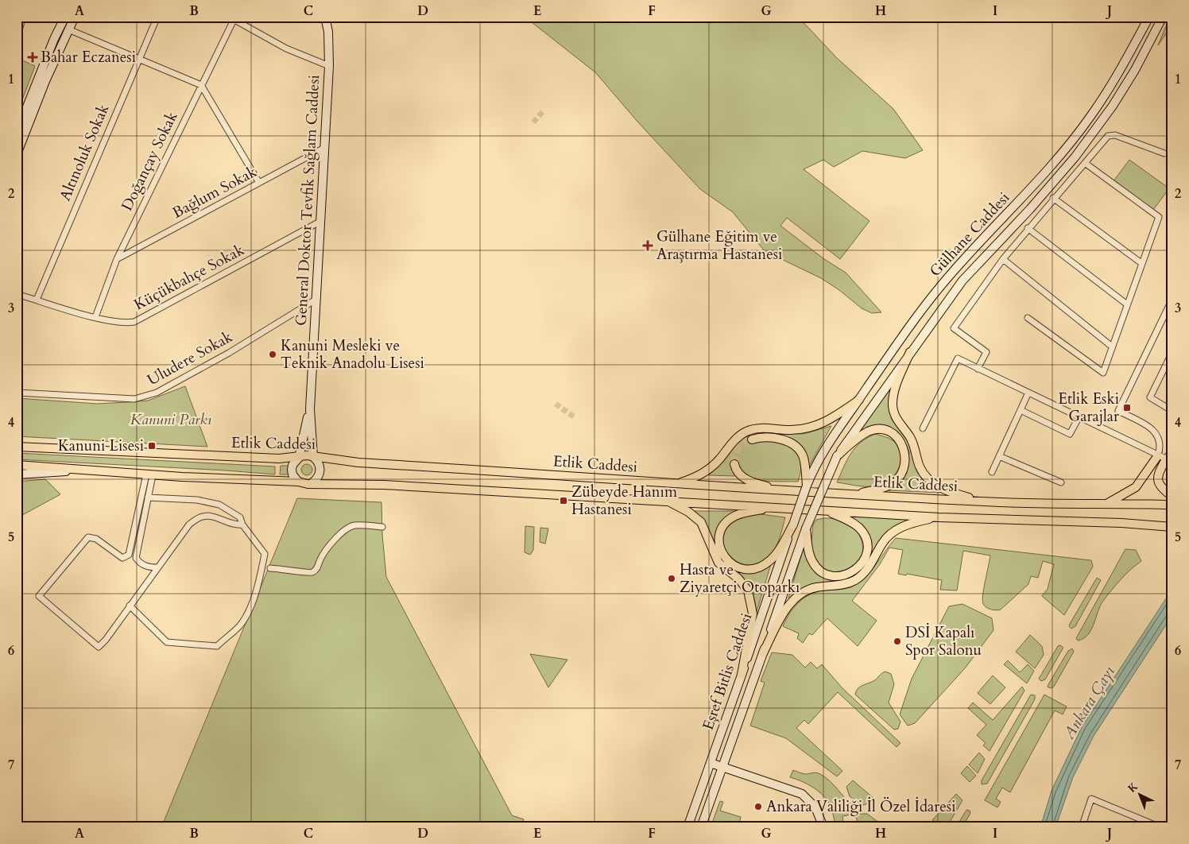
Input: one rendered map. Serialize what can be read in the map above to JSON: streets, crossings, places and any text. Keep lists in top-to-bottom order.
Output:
{
  "streets": {
    "main road": [
      "General Doktor Tevfik Sağlam Caddesi",
      "Gülhane Caddesi",
      "Etlik Caddesi",
      "Eşref Bitlis Caddesi"
    ],
    "street": [
      "Altınoluk Sokak",
      "Doğançay Sokak",
      "Bağlum Sokak",
      "Küçükbahçe Sokak",
      "Uludere Sokak"
    ]
  },
  "crossings": [
    ["Altınoluk Sokak", "Küçükbahçe Sokak"],
    ["Doğançay Sokak", "Bağlum Sokak"],
    ["Doğançay Sokak", "Küçükbahçe Sokak"],
    ["Bağlum Sokak", "General Doktor Tevfik Sağlam Caddesi"],
    ["General Doktor Tevfik Sağlam Caddesi", "Küçükbahçe Sokak"],
    ["General Doktor Tevfik Sağlam Caddesi", "Uludere Sokak"],
    ["General Doktor Tevfik Sağlam Caddesi", "Etlik Caddesi"],
    ["Gülhane Caddesi", "Eşref Bitlis Caddesi"]
  ],
  "water": ["Ankara Çayı"],
  "parks": ["Kanuni Parkı"],
  "places": {
    "health": ["Bahar Eczanesi", "Gülhane Eğitim ve Araştırma Hastanesi"],
    "other": [
      "Kanuni Mesleki ve Teknik Anadolu Lisesi",
      "Hasta ve Ziyaretçi Otoparkı",
      "DSİ Kapalı Spor Salonu",
      "Ankara Valiliği İl Özel İdaresi"
    ],
    "transit": ["Etlik Eski Garajlar", "Kanuni Lisesi", "Zübeyde Hanım Hastanesi"]
  },
  "north": "top left",
  "grid": {
    "columns": [
      "A",
      "B",
      "C",
      "D",
      "E",
      "F",
      "G",
      "H",
      "I",
      "J"
    ],
    "rows": [
      "1",
      "2",
      "3",
      "4",
      "5",
      "6",
      "7"
    ]
  }
}
